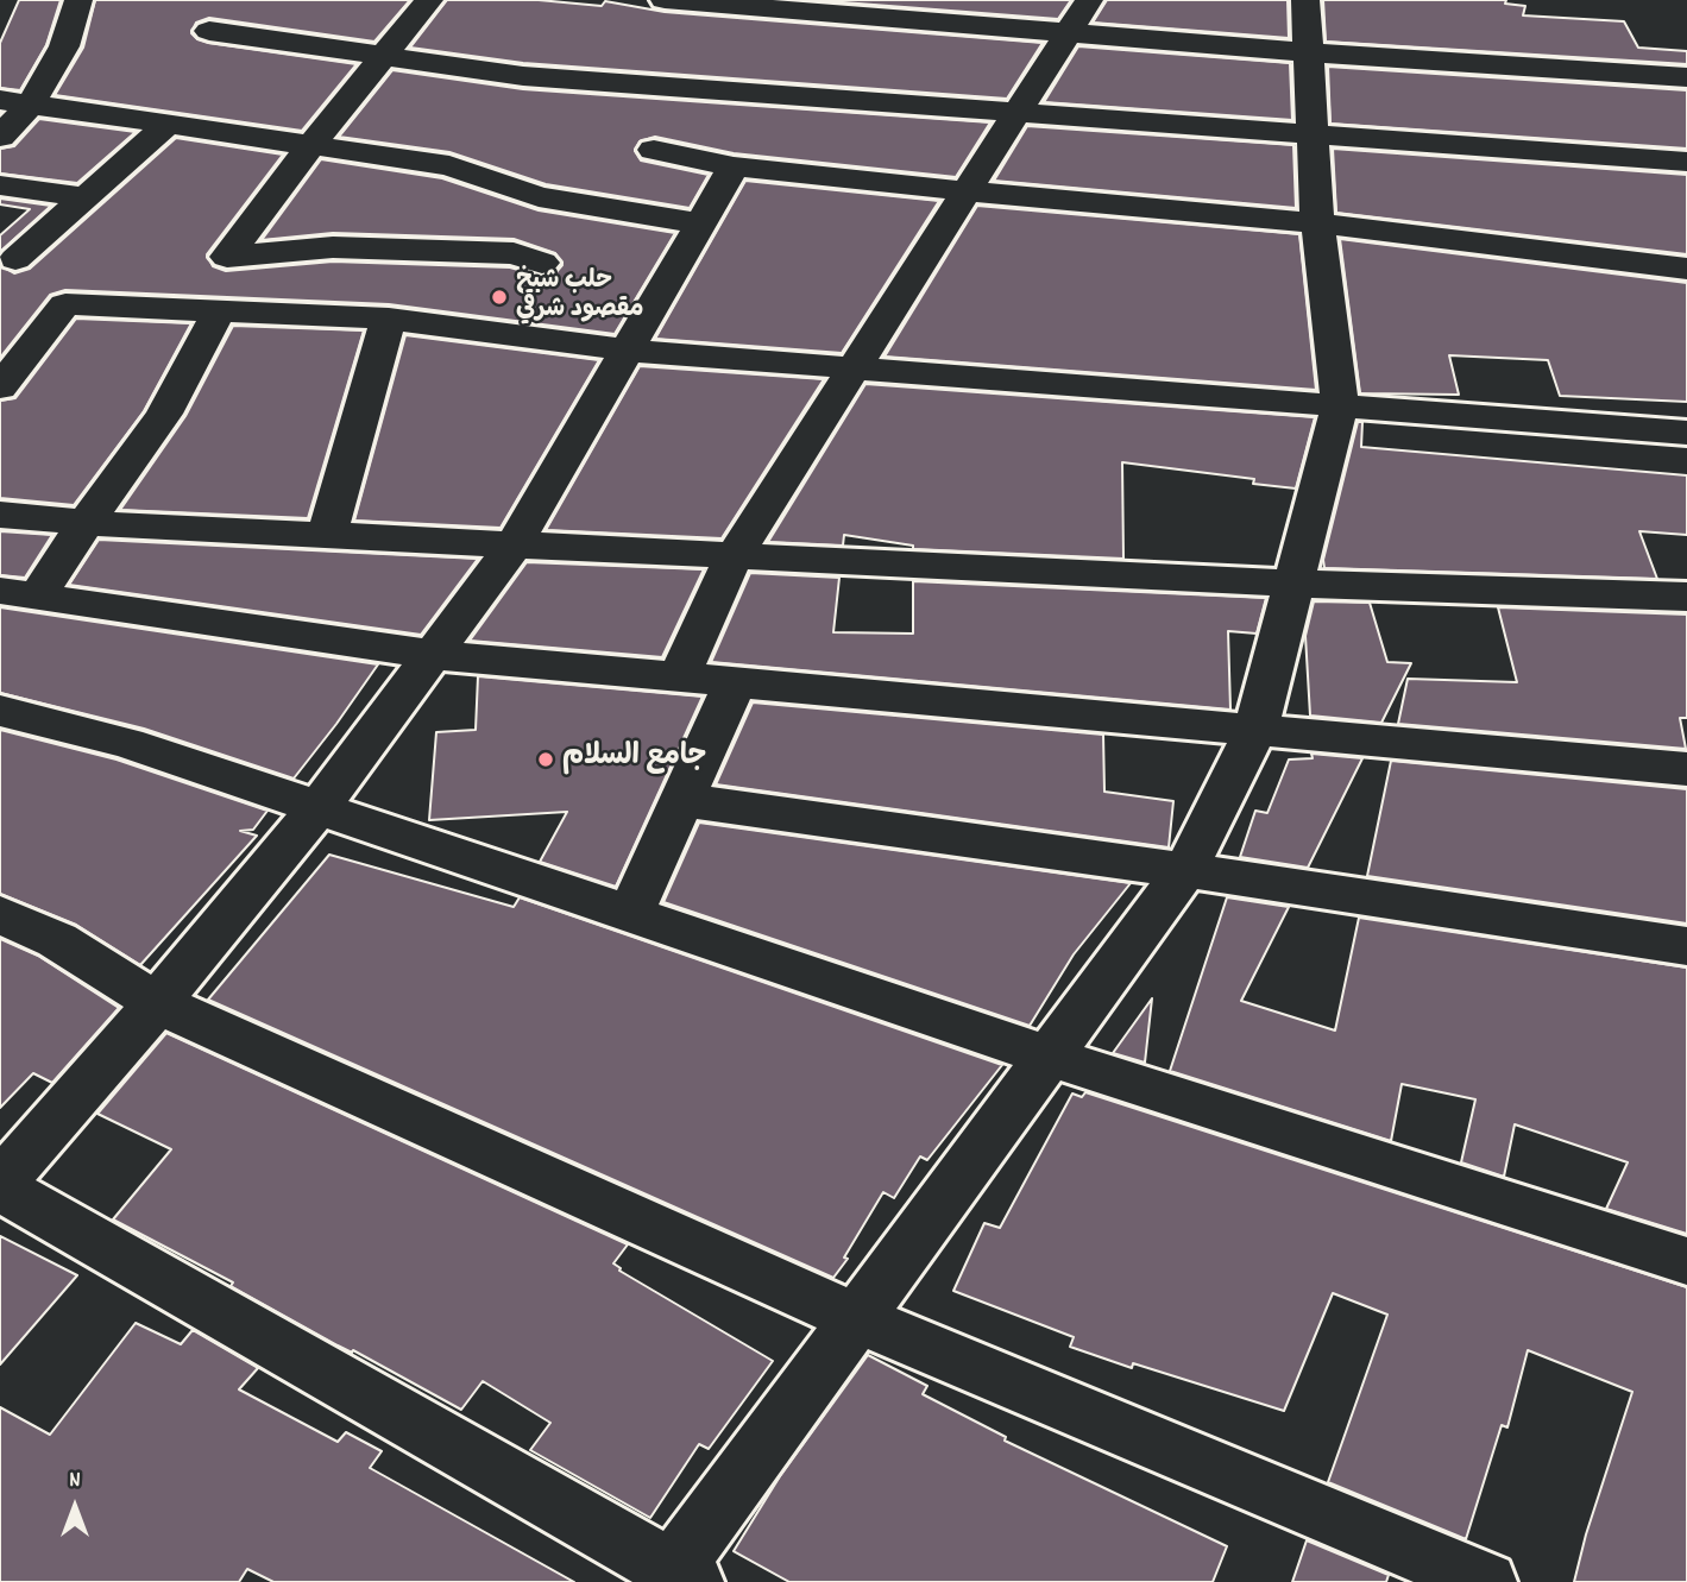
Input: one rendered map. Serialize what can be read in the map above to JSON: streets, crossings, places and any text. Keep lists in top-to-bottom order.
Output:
{
  "places": ["حلب شيخ مقصود شرقي", "جامع السلام"],
  "north": "top"
}
